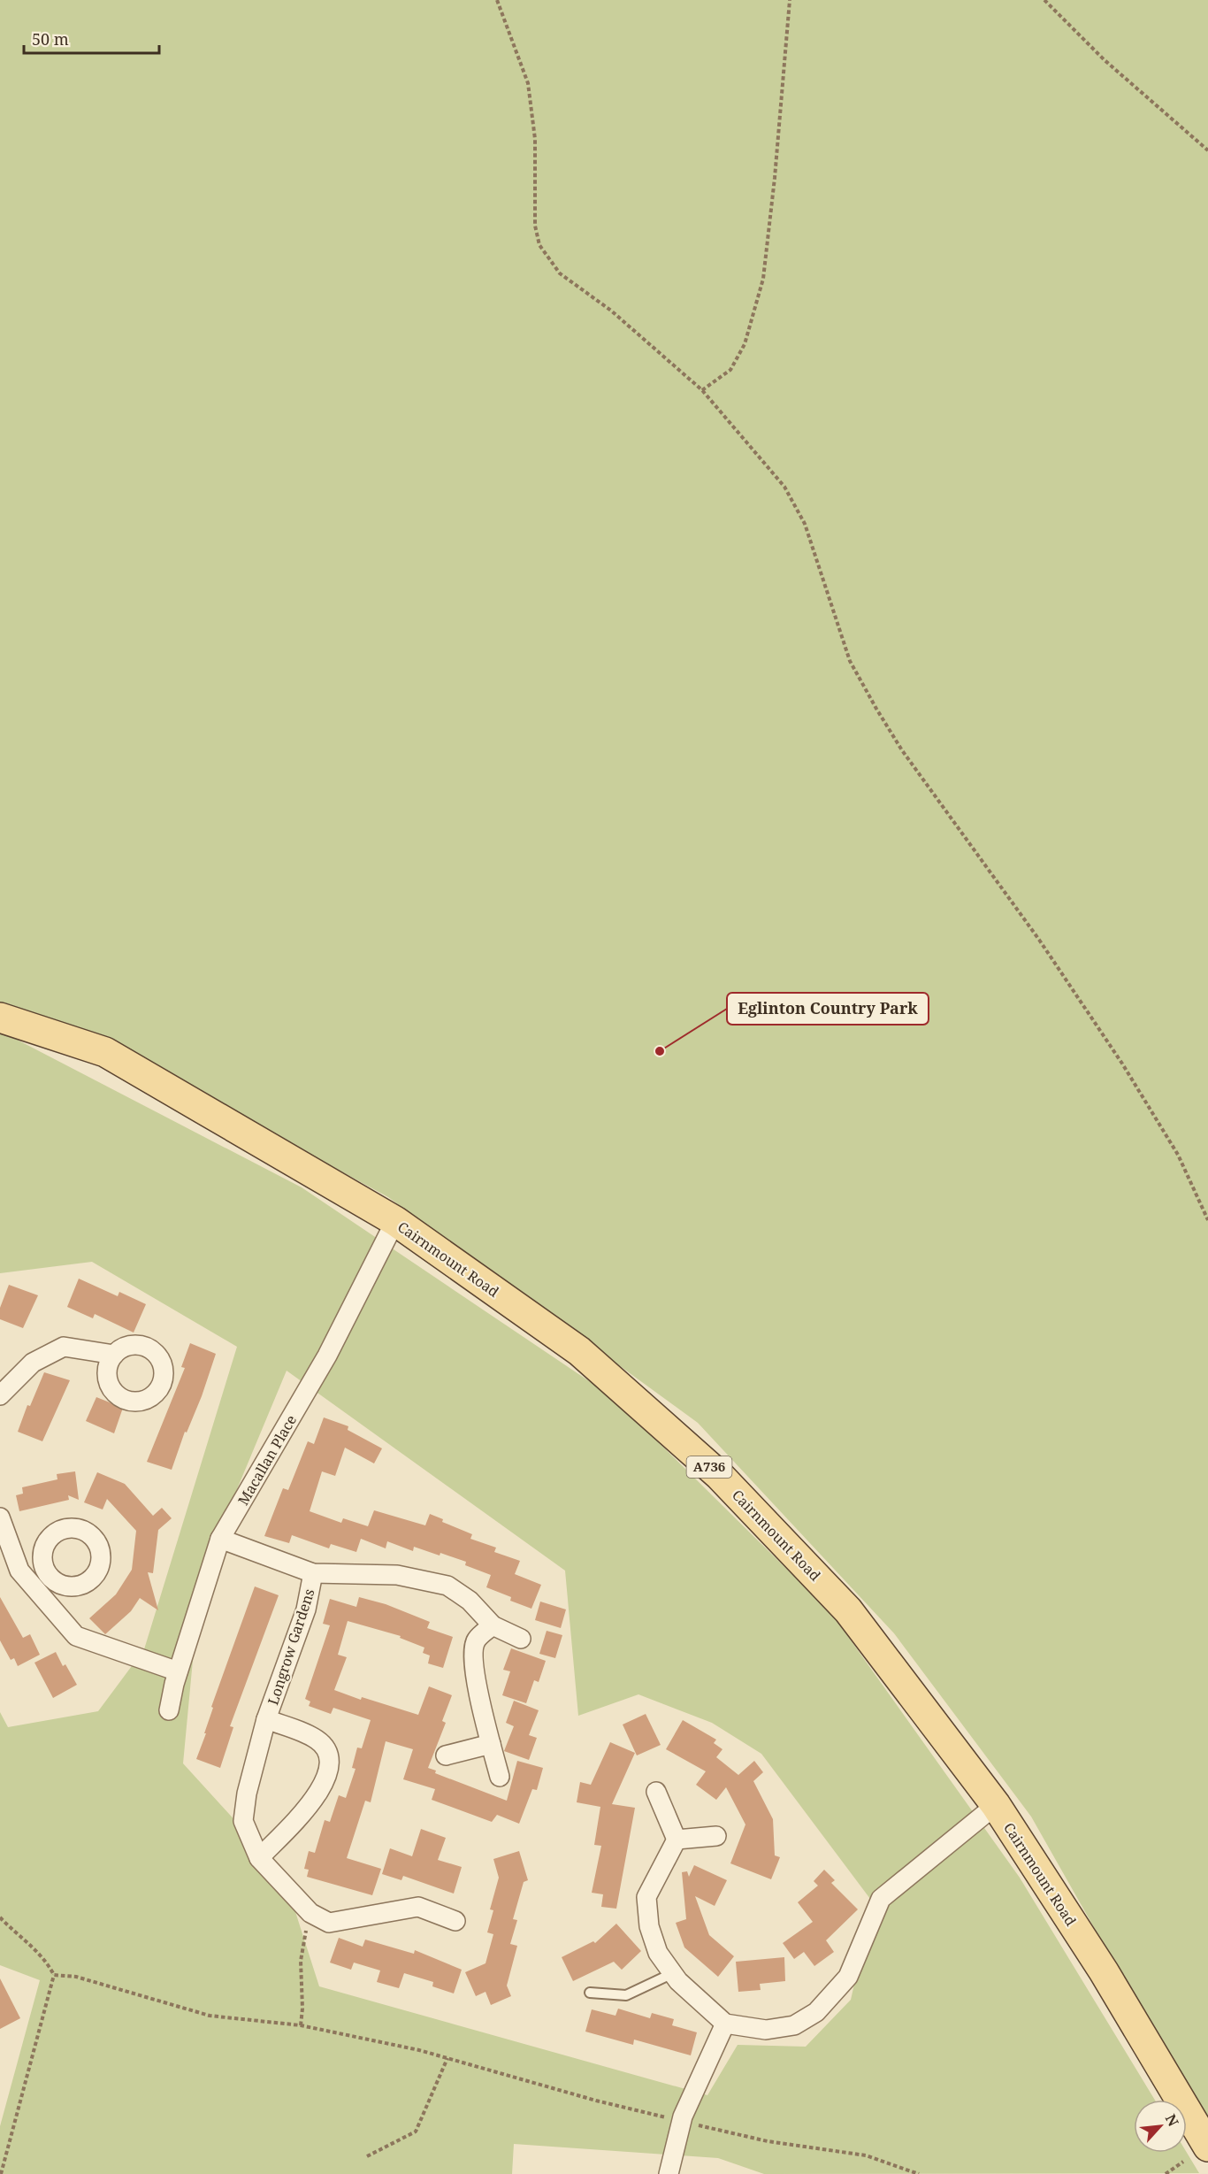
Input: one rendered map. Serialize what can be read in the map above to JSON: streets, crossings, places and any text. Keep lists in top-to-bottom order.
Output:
{
  "streets": {
    "main road": ["Cairnmount Road", "A736"],
    "street": ["Macallan Place", "Longrow Gardens"]
  },
  "crossings": [
    ["Cairnmount Road", "Macallan Place"]
  ],
  "places": ["Eglinton Country Park"],
  "scale_bar": "50 m",
  "north": "top right"
}
